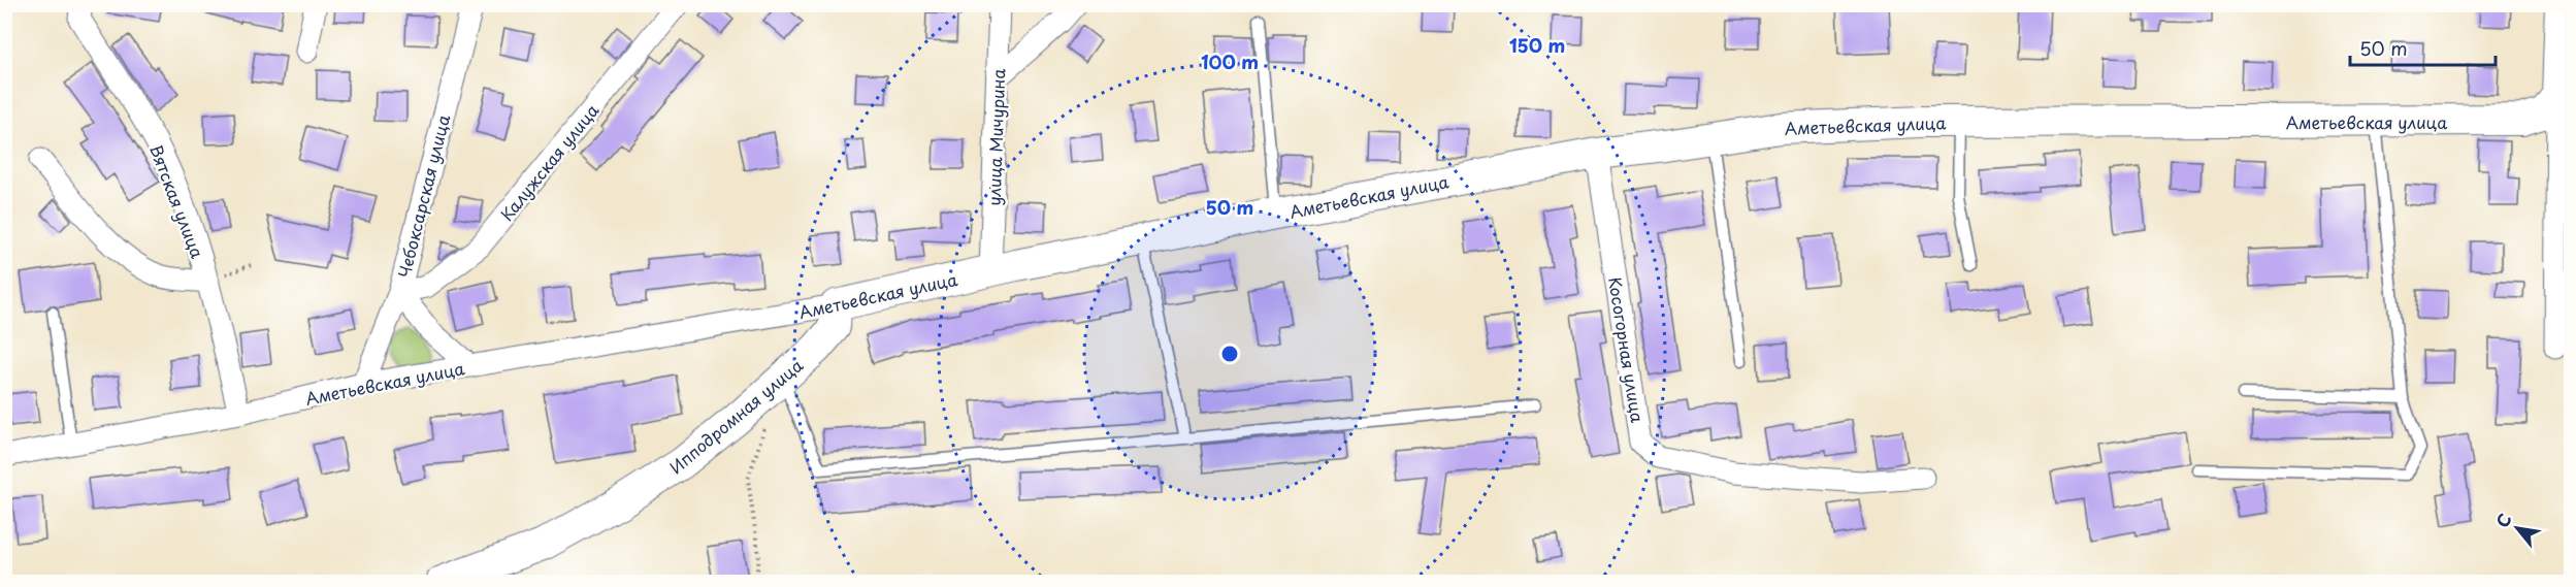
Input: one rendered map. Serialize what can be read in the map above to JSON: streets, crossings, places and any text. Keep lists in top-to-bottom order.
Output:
{
  "streets": {
    "street": [
      "Аметьевская улица",
      "улица Мичурина",
      "Калужская улица",
      "Чебоксарская улица",
      "Вятская улица",
      "Косогорная улица",
      "Ипподромная улица"
    ]
  },
  "crossings": [
    ["Аметьевская улица", "улица Мичурина"],
    ["Аметьевская улица", "Чебоксарская улица"],
    ["Аметьевская улица", "Вятская улица"],
    ["Аметьевская улица", "Косогорная улица"],
    ["Аметьевская улица", "Ипподромная улица"],
    ["Калужская улица", "Чебоксарская улица"]
  ],
  "scale_bar": "50 m",
  "north": "top left",
  "rings": ["150 m", "100 m", "50 m"]
}
